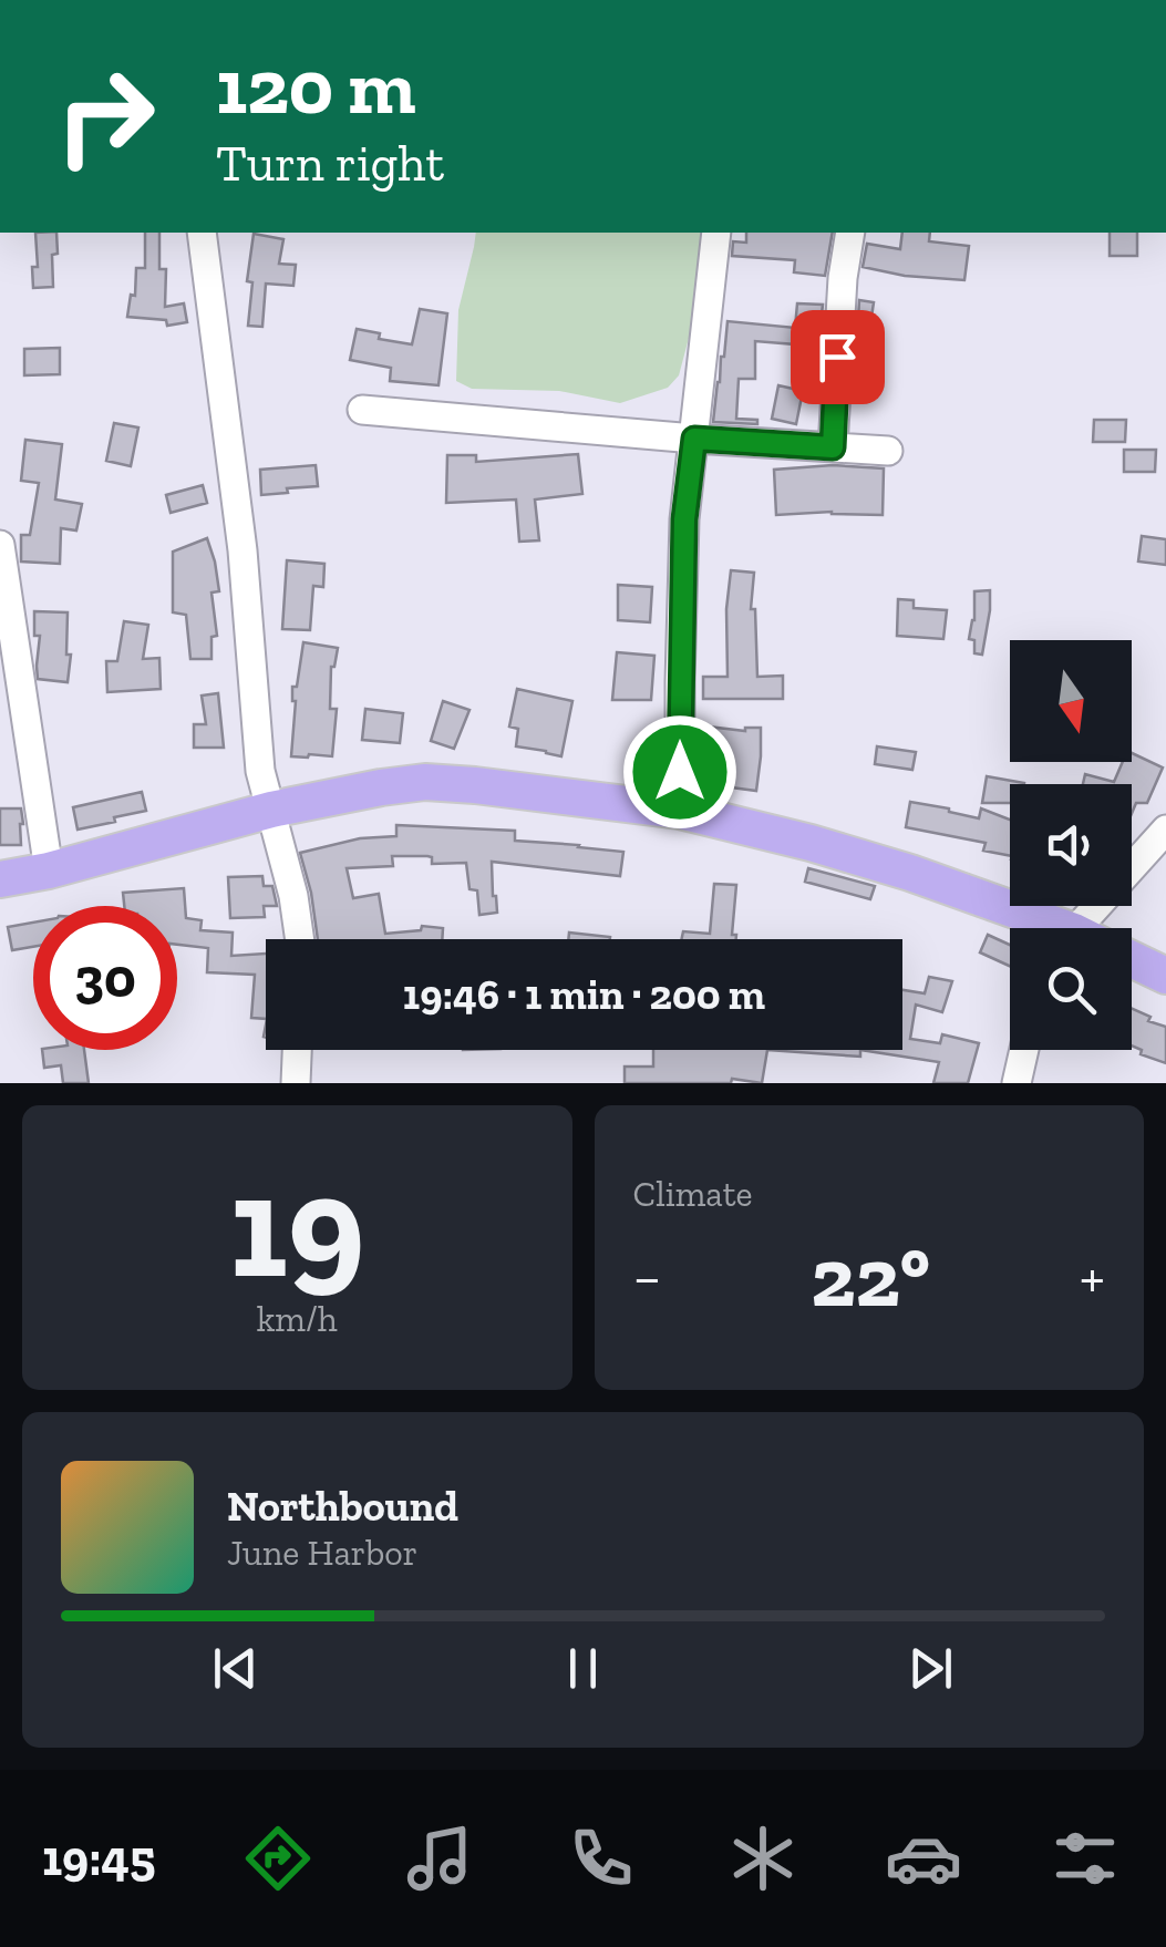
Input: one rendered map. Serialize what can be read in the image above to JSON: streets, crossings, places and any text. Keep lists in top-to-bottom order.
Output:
{
  "north": "bottom",
  "page": {
    "turn": ["120 m", "Turn right"],
    "limit": "30",
    "trip": "19:46 · 1 min · 200 m",
    "tile": [
      ["19", "km/h"],
      "Climate"
    ],
    "heat": ["−", "22°", "+"],
    "song": ["Northbound", "June Harbor"],
    "tabs": "19:45"
  }
}
